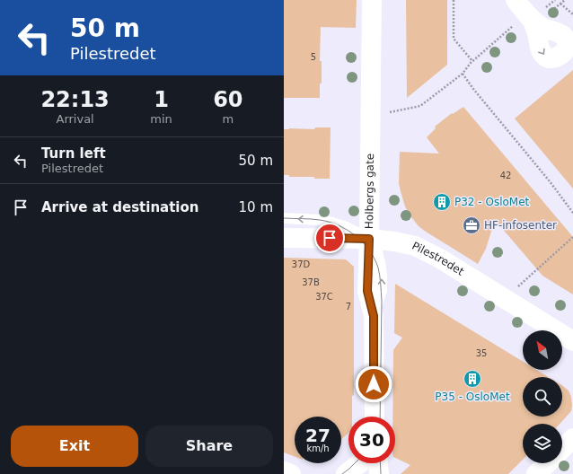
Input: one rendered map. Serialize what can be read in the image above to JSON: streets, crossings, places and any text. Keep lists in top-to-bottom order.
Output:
{
  "streets": {
    "street": ["Holbergs gate", "Pilestredet"]
  },
  "crossings": [
    ["Holbergs gate", "Pilestredet"]
  ],
  "one_way": ["Holbergs gate"],
  "places": {
    "building": ["P32 - OsloMet", "P35 - OsloMet"],
    "office": ["HF-infosenter"]
  },
  "house_numbers": [
    "5",
    "42",
    "37D",
    "37B",
    "37C",
    "7",
    "35"
  ],
  "north": "top left",
  "page": {
    "turn": ["50 m", "Pilestredet"],
    "eta": [
      "22:13",
      "Arrival",
      "1",
      "min",
      "60",
      "m"
    ],
    "list": [
      {
        "name": "Turn left",
        "note": "Pilestredet",
        "value": "50 m"
      },
      {
        "name": "Arrive at destination",
        "value": "10 m"
      }
    ],
    "speed": "27 km/h",
    "limit": "30",
    "buttons": ["Exit", "Share"]
  }
}
